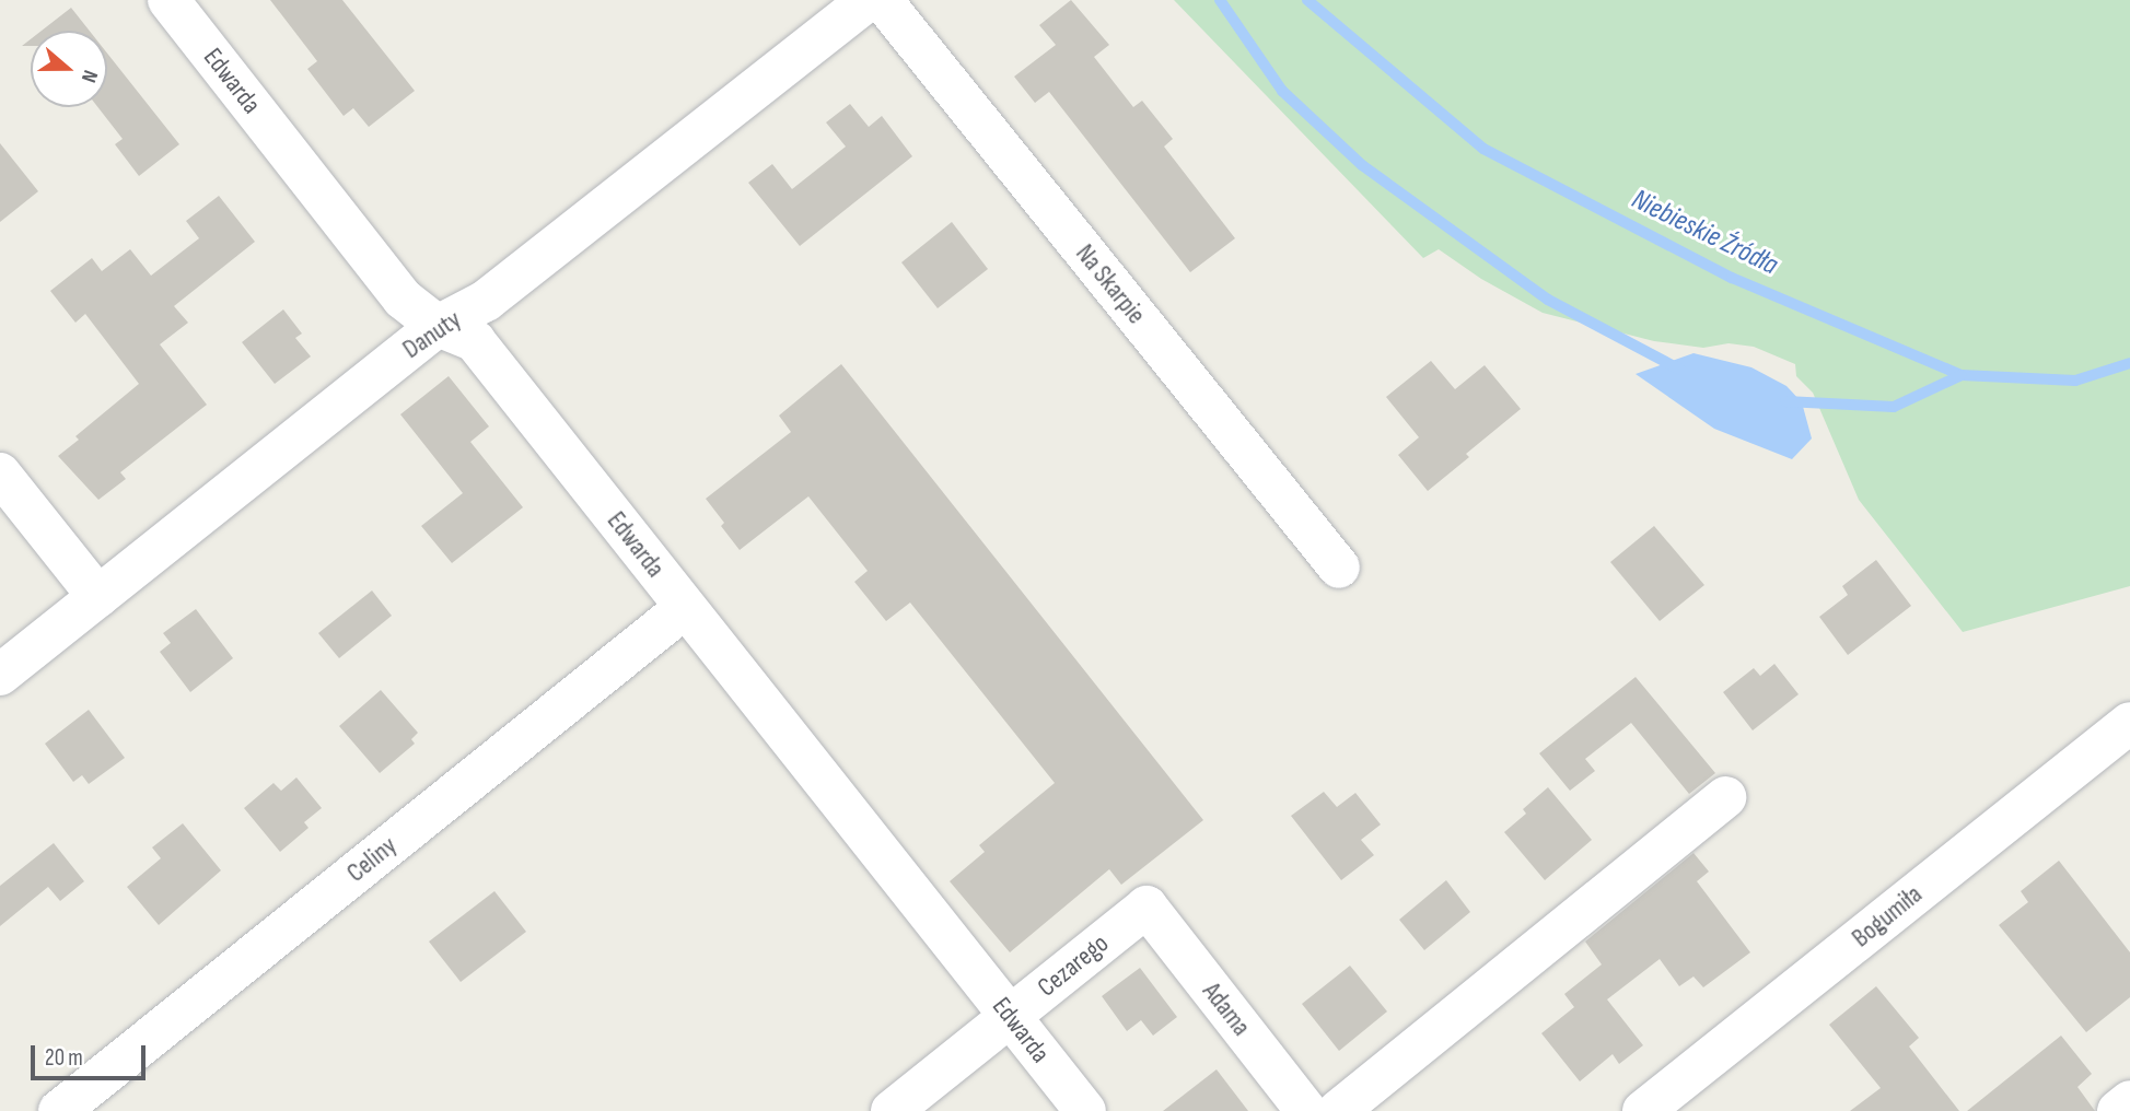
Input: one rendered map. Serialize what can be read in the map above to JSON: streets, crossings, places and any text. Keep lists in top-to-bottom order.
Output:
{
  "streets": {
    "street": [
      "Edwarda",
      "Na Skarpie",
      "Danuty",
      "Celiny",
      "Bogumiła",
      "Cezarego",
      "Adama"
    ]
  },
  "crossings": [
    ["Edwarda", "Danuty"],
    ["Edwarda", "Celiny"],
    ["Edwarda", "Cezarego"],
    ["Cezarego", "Adama"]
  ],
  "water": ["Niebieskie Źródła"],
  "scale_bar": "20 m",
  "north": "right"
}
